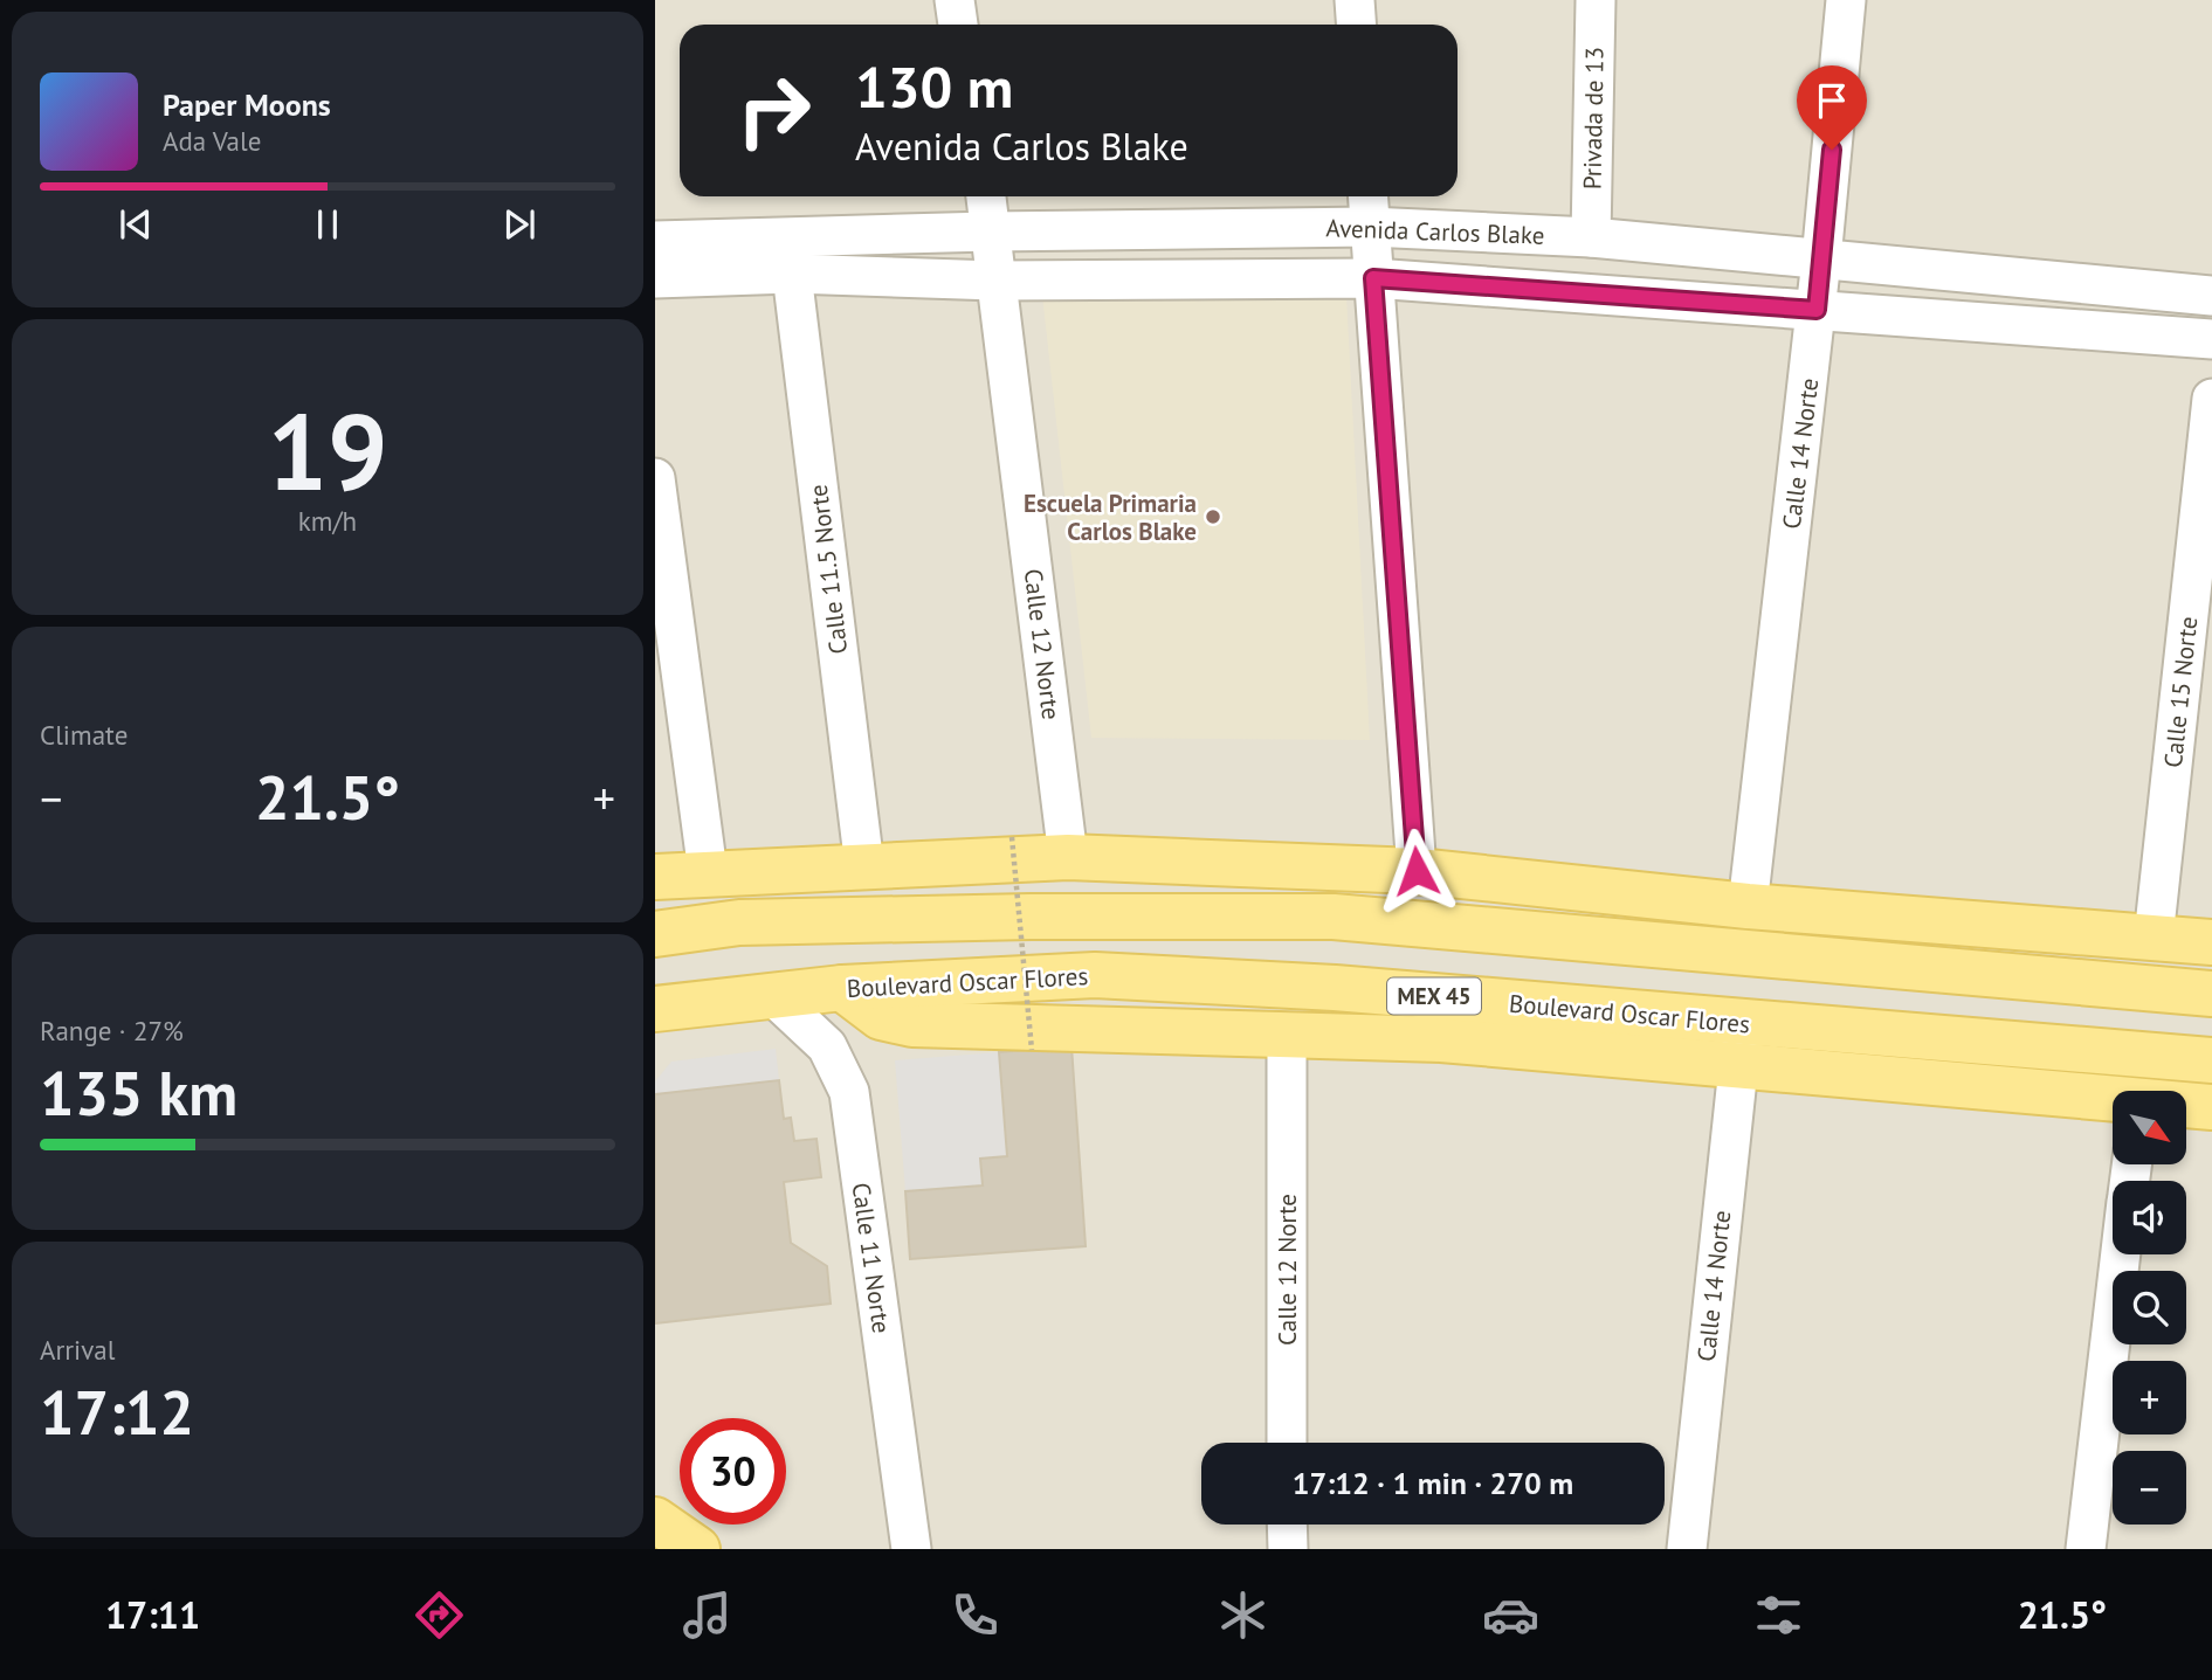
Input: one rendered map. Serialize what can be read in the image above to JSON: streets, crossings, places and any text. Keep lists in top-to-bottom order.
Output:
{
  "streets": {
    "main road": ["Boulevard Oscar Flores", "MEX 45"],
    "street": [
      "Privada de 13",
      "Avenida Carlos Blake",
      "Calle 14 Norte",
      "Calle 11.5 Norte",
      "Calle 12 Norte",
      "Calle 15 Norte",
      "Calle 11 Norte"
    ]
  },
  "crossings": [
    ["Privada de 13", "Avenida Carlos Blake"],
    ["Avenida Carlos Blake", "Calle 14 Norte"],
    ["Avenida Carlos Blake", "Calle 11.5 Norte"],
    ["Avenida Carlos Blake", "Calle 12 Norte"],
    ["Calle 14 Norte", "Boulevard Oscar Flores"],
    ["Boulevard Oscar Flores", "Calle 11 Norte"]
  ],
  "places": ["Escuela Primaria Carlos Blake"],
  "north": "bottom right",
  "page": {
    "turn": ["130 m", "Avenida Carlos Blake"],
    "song": ["Paper Moons", "Ada Vale"],
    "tile": [
      ["19", "km/h"],
      "Climate",
      ["Range · 27%", "135 km"],
      ["Arrival", "17:12"]
    ],
    "heat": ["−", "21.5°", "+"],
    "map_buttons": ["+", "−"],
    "limit": "30",
    "trip": "17:12 · 1 min · 270 m",
    "tabs": ["17:11", "21.5°"]
  }
}
